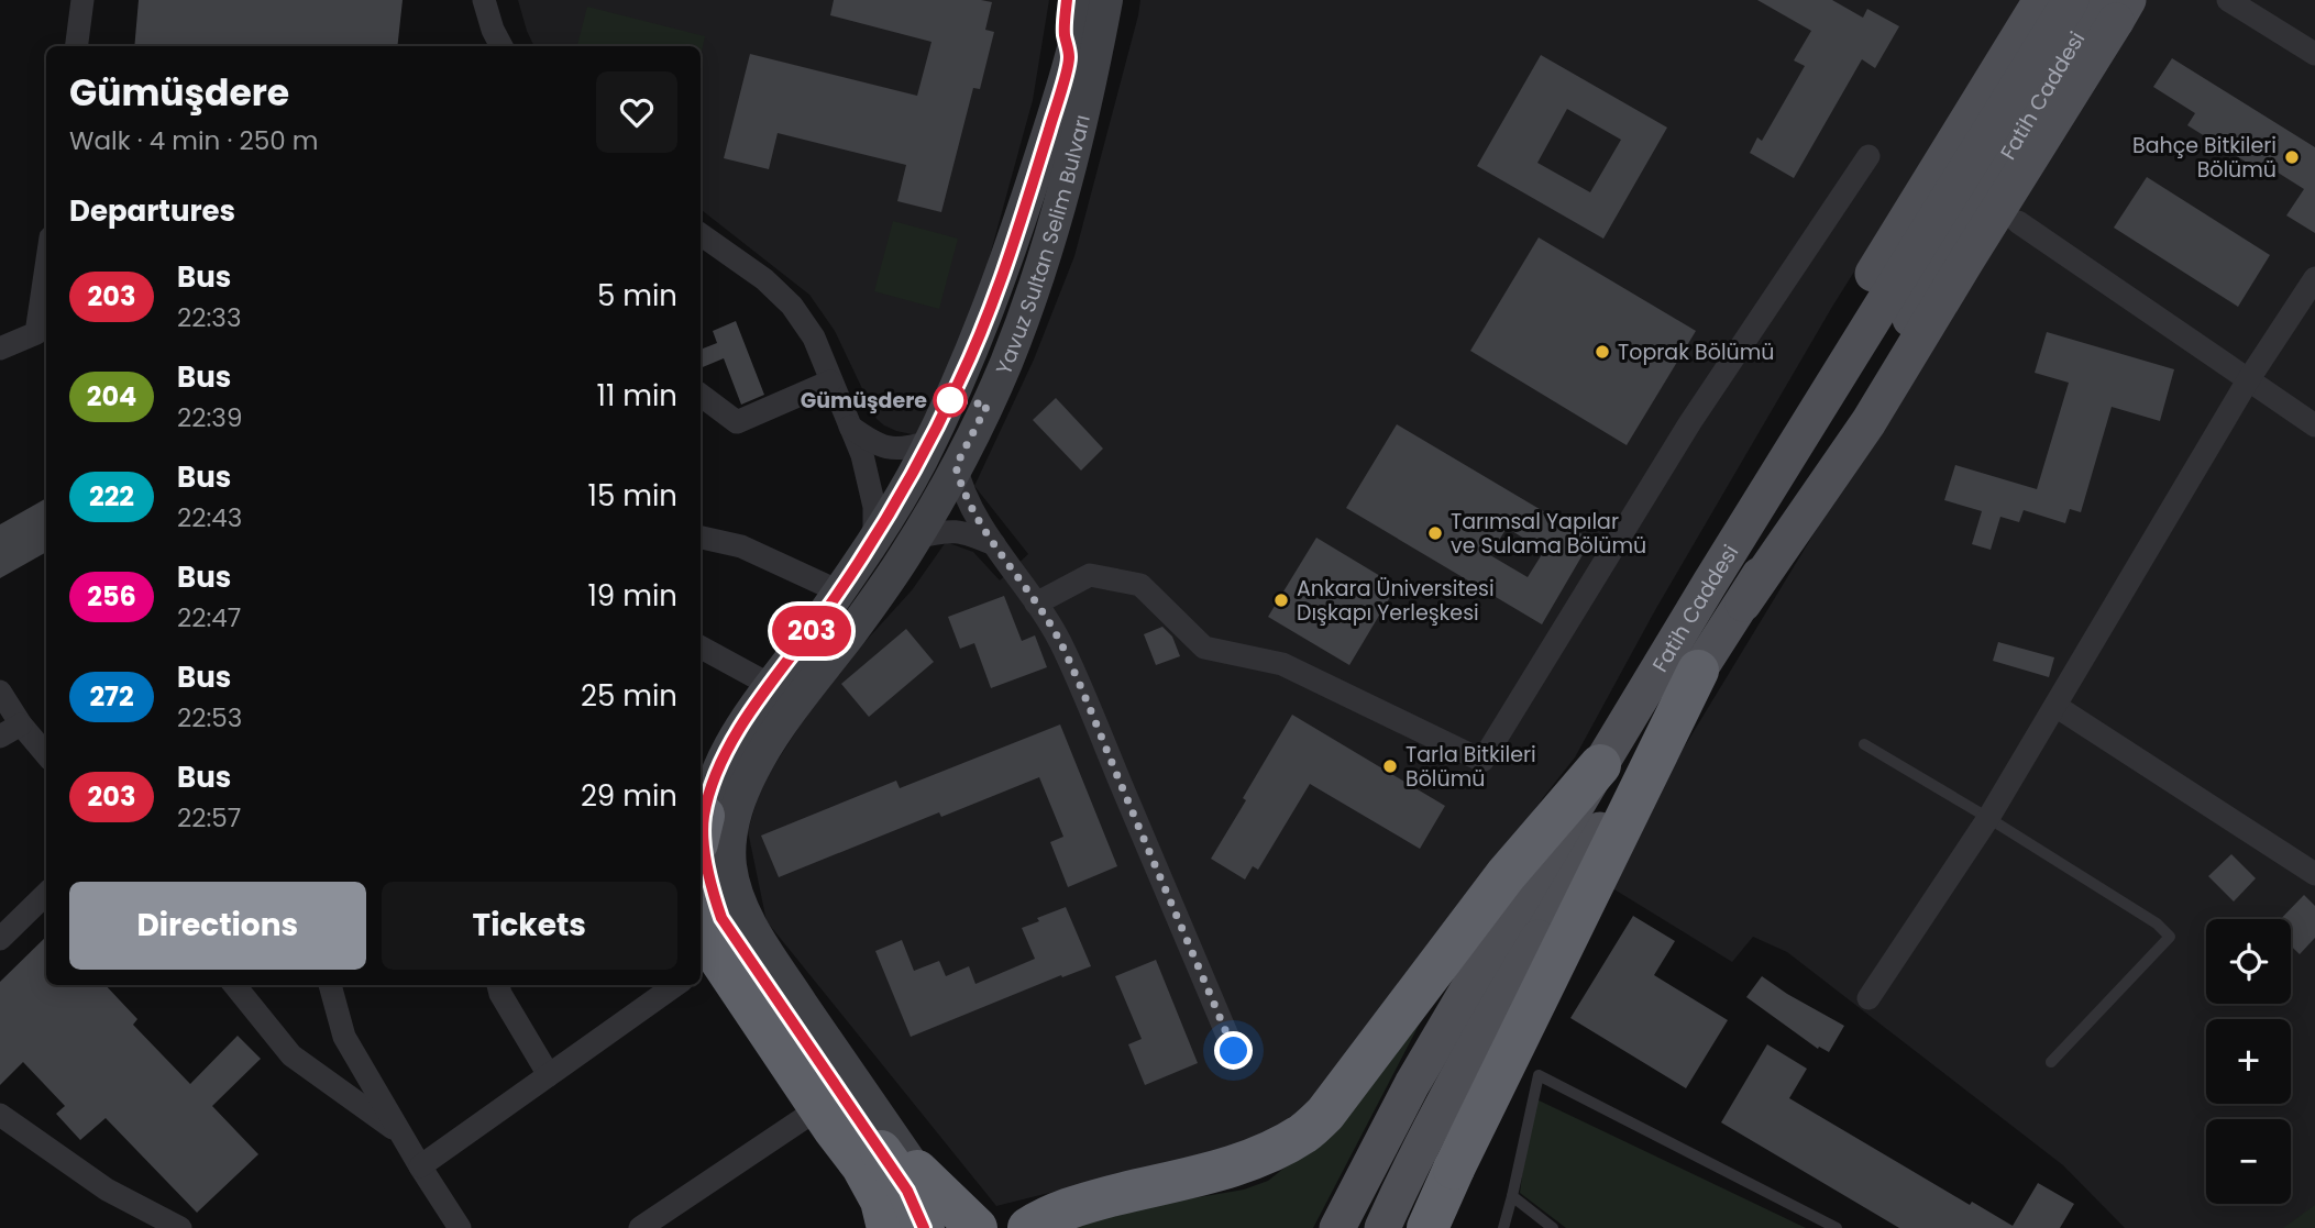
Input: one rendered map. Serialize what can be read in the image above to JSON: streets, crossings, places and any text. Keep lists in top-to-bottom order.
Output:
{
  "streets": {
    "main road": ["Fatih Caddesi", "Yavuz Sultan Selim Bulvarı"]
  },
  "places": [
    "Bahçe Bitkileri Bölümü",
    "Toprak Bölümü",
    "Gümüşdere",
    "Tarımsal Yapılar ve Sulama Bölümü",
    "Ankara Üniversitesi Dışkapı Yerleşkesi",
    "Tarla Bitkileri Bölümü"
  ],
  "lines": ["bus line 203"],
  "page": {
    "on_map": "203",
    "heading": [
      ["Gümüşdere", "Walk · 4 min · 250 m"],
      "Departures"
    ],
    "list": [
      {
        "mark": "203",
        "name": "Bus",
        "note": "22:33",
        "value": "5 min"
      },
      {
        "mark": "204",
        "name": "Bus",
        "note": "22:39",
        "value": "11 min"
      },
      {
        "mark": "222",
        "name": "Bus",
        "note": "22:43",
        "value": "15 min"
      },
      {
        "mark": "256",
        "name": "Bus",
        "note": "22:47",
        "value": "19 min"
      },
      {
        "mark": "272",
        "name": "Bus",
        "note": "22:53",
        "value": "25 min"
      },
      {
        "mark": "203",
        "name": "Bus",
        "note": "22:57",
        "value": "29 min"
      }
    ],
    "buttons": ["Directions", "Tickets"],
    "map_buttons": ["+", "−"]
  }
}
